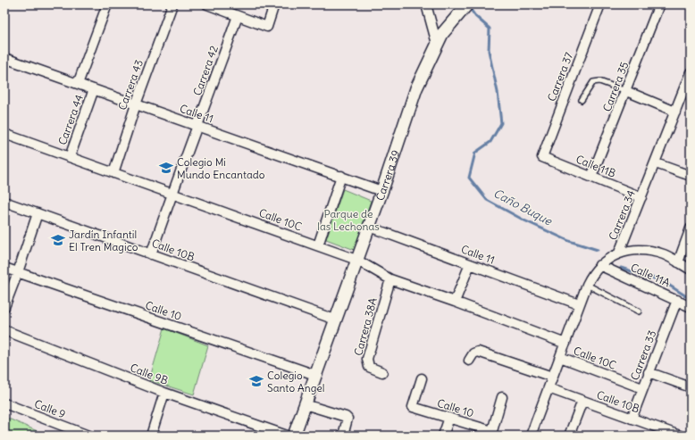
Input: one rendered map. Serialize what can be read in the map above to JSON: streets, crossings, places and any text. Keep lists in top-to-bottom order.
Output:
{
  "streets": {
    "street": [
      "Carrera 42",
      "Carrera 37",
      "Carrera 43",
      "Carrera 35",
      "Calle 11",
      "Carrera 44",
      "Calle 11B",
      "Carrera 39",
      "Carrera 34",
      "Calle 10C",
      "Calle 10B",
      "Calle 11A",
      "Calle 10",
      "Carrera 38A",
      "Carrera 33",
      "Calle 9B",
      "Calle 9"
    ]
  },
  "crossings": [
    ["Carrera 42", "Calle 11"],
    ["Carrera 42", "Calle 10C"],
    ["Carrera 42", "Calle 10B"],
    ["Carrera 37", "Calle 11B"],
    ["Carrera 43", "Calle 11"],
    ["Carrera 43", "Calle 10C"],
    ["Carrera 35", "Calle 11B"],
    ["Calle 11", "Carrera 44"],
    ["Calle 11", "Carrera 39"],
    ["Calle 11", "Carrera 34"],
    ["Carrera 44", "Calle 10C"],
    ["Calle 11B", "Carrera 34"],
    ["Carrera 39", "Calle 10C"],
    ["Carrera 39", "Calle 10B"],
    ["Carrera 39", "Calle 10"],
    ["Carrera 34", "Calle 10C"],
    ["Carrera 34", "Calle 10B"],
    ["Carrera 34", "Calle 11A"],
    ["Calle 10C", "Carrera 38A"],
    ["Calle 10C", "Carrera 33"],
    ["Calle 10B", "Carrera 33"],
    ["Calle 11A", "Carrera 33"]
  ],
  "water": ["Caño Buque"],
  "parks": ["Parque de las Lechonas"],
  "places": {
    "school or university": ["Colegio Mi Mundo Encantado", "Jardín Infantil El Tren Magico", "Colegio Santo Angel"]
  }
}
